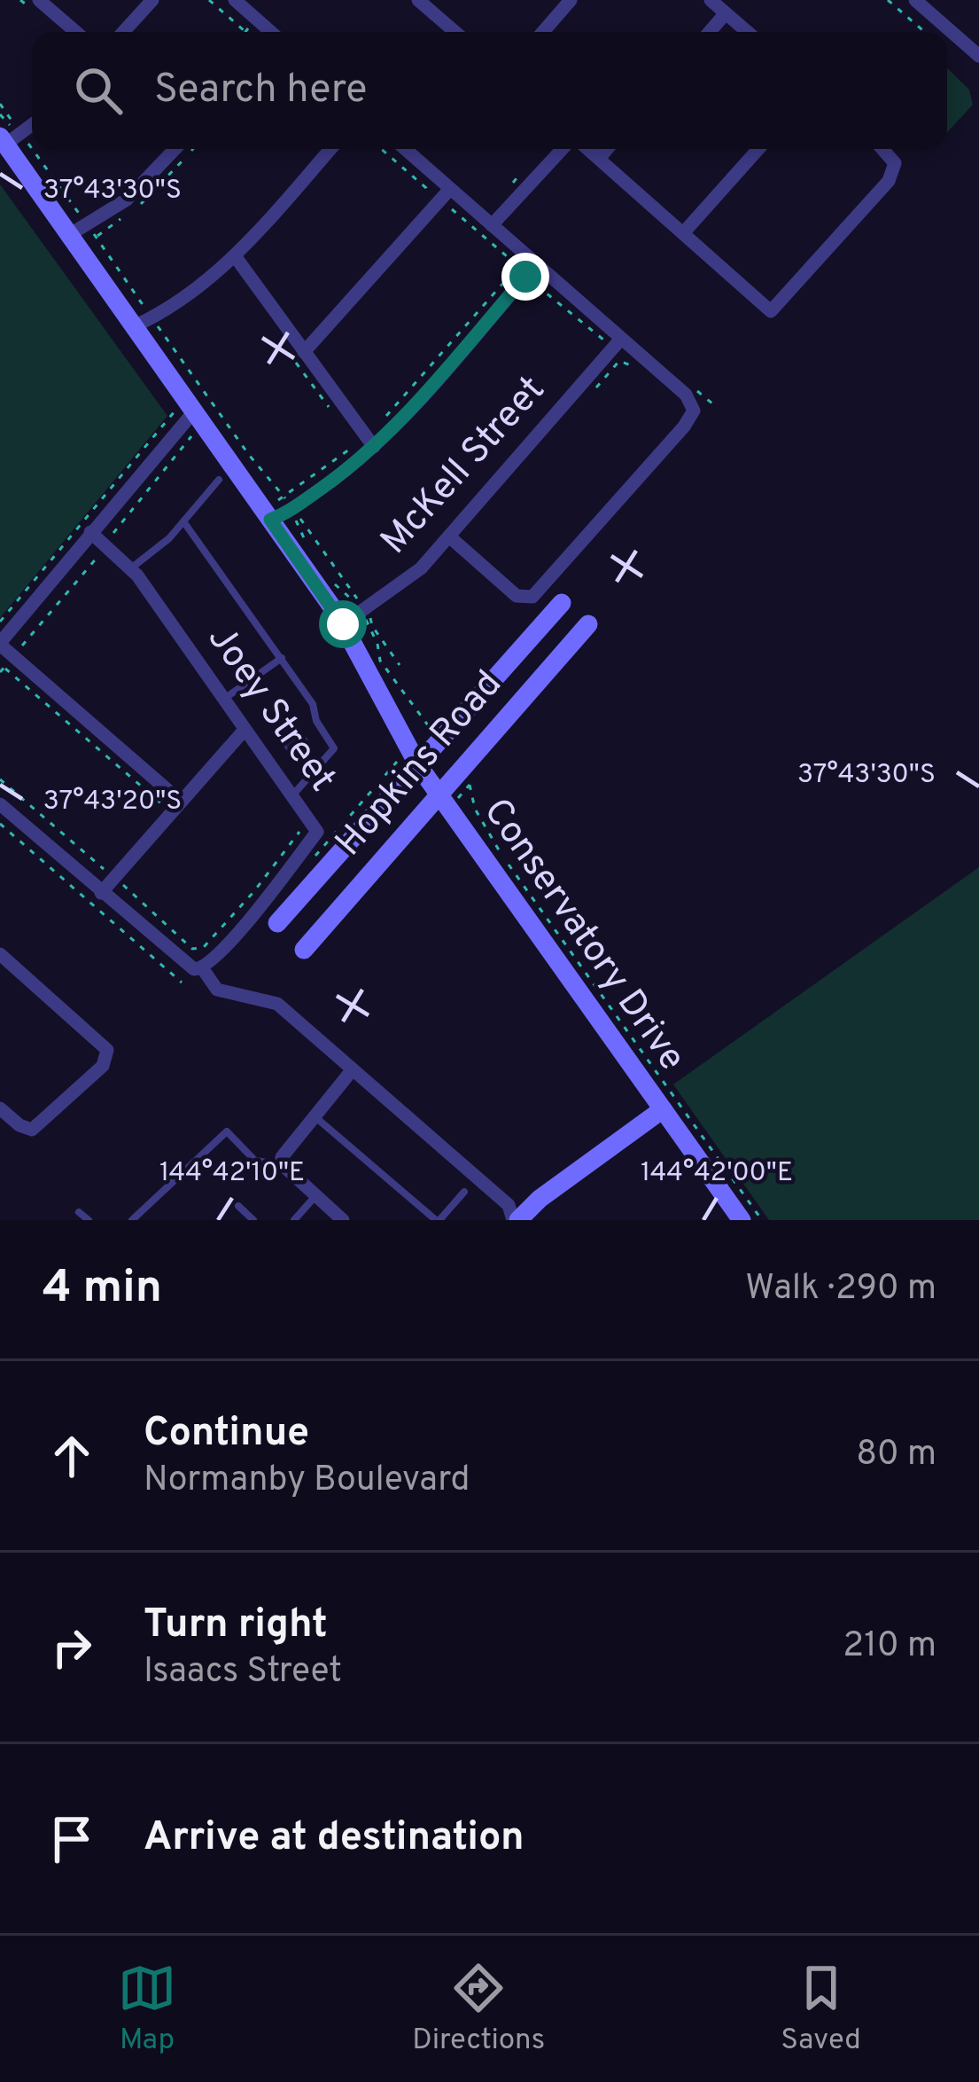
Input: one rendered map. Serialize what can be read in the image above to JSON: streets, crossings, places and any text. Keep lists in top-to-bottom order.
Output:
{
  "streets": {
    "street": [
      "McKell Street",
      "Joey Street",
      "Hopkins Road",
      "Conservatory Drive"
    ]
  },
  "crossings": [
    ["McKell Street", "Conservatory Drive"],
    ["Hopkins Road", "Conservatory Drive"]
  ],
  "page": {
    "search": "Search here",
    "heading": ["4 min", "Walk · 290 m"],
    "list": [
      ["Continue", "Normanby Boulevard", "80 m"],
      ["Turn right", "Isaacs Street", "210 m"],
      "Arrive at destination"
    ],
    "nav": ["Map", "Directions", "Saved"]
  },
  "coordinates": [
    "37°43'30\"S",
    "37°43'20\"S",
    "144°42'10\"E",
    "144°42'00\"E"
  ]
}
